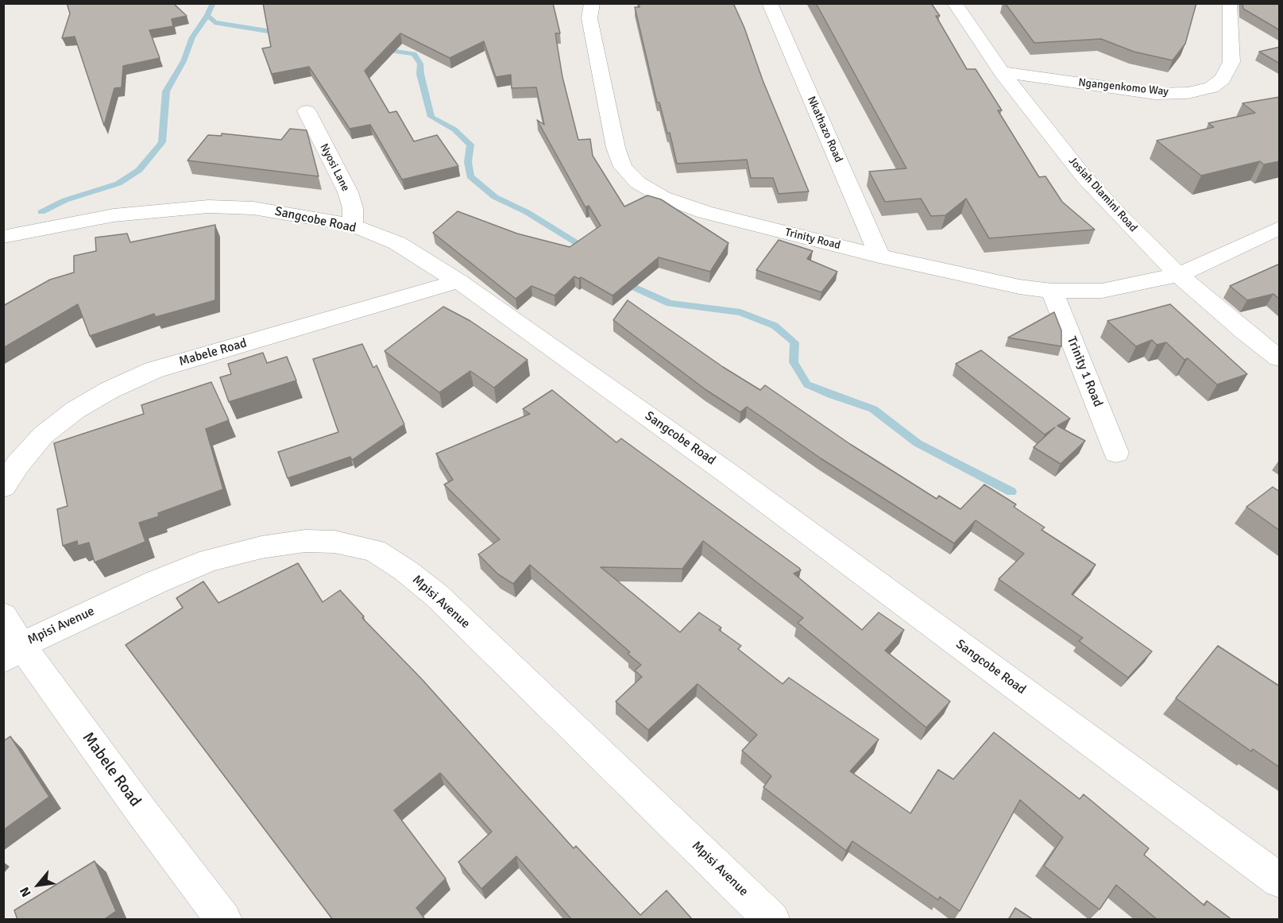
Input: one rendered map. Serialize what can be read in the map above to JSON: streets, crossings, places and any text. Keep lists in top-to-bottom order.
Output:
{
  "streets": {
    "street": [
      "Ngangenkomo Way",
      "Nkathazo Road",
      "Nyosi Lane",
      "Josiah Dlamini Road",
      "Sangcobe Road",
      "Trinity Road",
      "Mabele Road",
      "Trinity 1 Road",
      "Mpisi Avenue"
    ]
  },
  "crossings": [
    ["Ngangenkomo Way", "Josiah Dlamini Road"],
    ["Nkathazo Road", "Trinity Road"],
    ["Nyosi Lane", "Sangcobe Road"],
    ["Josiah Dlamini Road", "Trinity Road"],
    ["Sangcobe Road", "Mabele Road"],
    ["Trinity Road", "Trinity 1 Road"],
    ["Mabele Road", "Mpisi Avenue"]
  ],
  "north": "bottom left"
}
